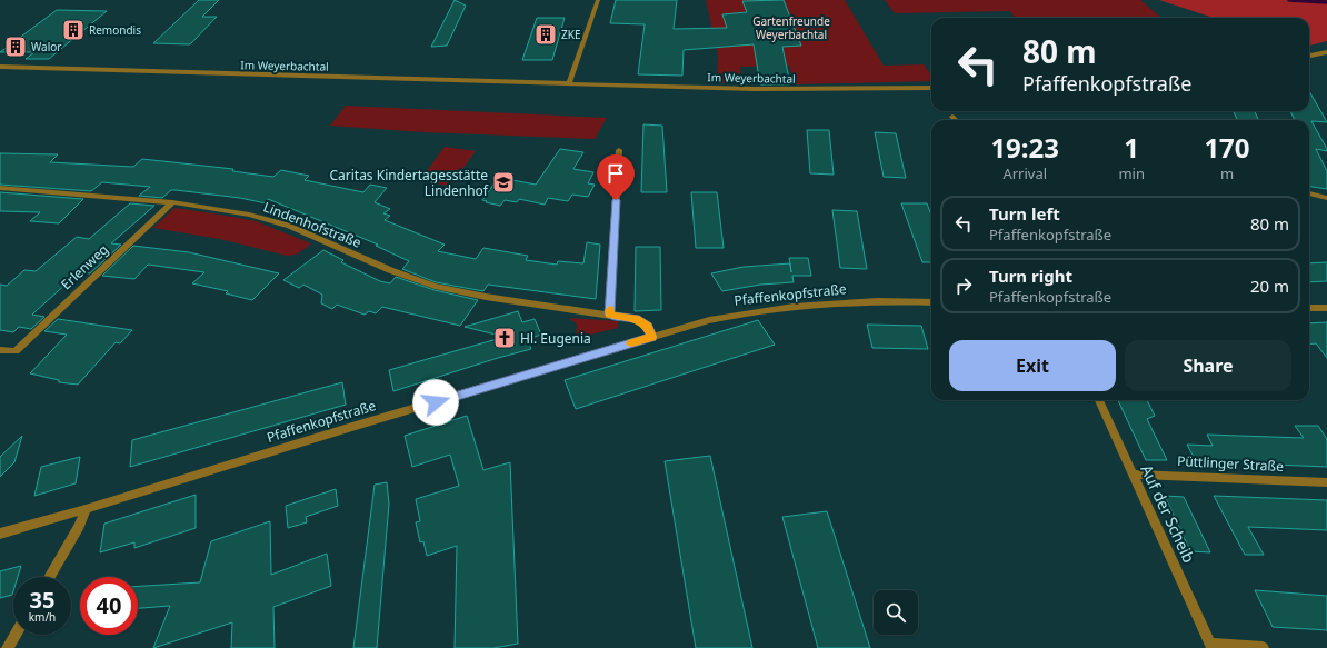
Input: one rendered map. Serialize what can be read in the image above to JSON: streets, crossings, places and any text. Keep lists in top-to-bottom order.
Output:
{
  "streets": {
    "street": [
      "Im Weyerbachtal",
      "Lindenhofstraße",
      "Erlenweg",
      "Pfaffenkopfstraße",
      "Püttlinger Straße",
      "Auf der Scheib"
    ]
  },
  "crossings": [
    ["Lindenhofstraße", "Erlenweg"],
    ["Püttlinger Straße", "Auf der Scheib"]
  ],
  "parks": ["Gartenfreunde Weyerbachtal"],
  "places": {
    "building": ["Remondis", "ZKE", "Walor"],
    "school or university": ["Caritas Kindertagesstätte Lindenhof"],
    "church": ["Hl. Eugenia"]
  },
  "page": {
    "turn": ["80 m", "Pfaffenkopfstraße"],
    "eta": [
      "19:23",
      "Arrival",
      "1",
      "min",
      "170",
      "m"
    ],
    "list": [
      {
        "name": "Turn left",
        "note": "Pfaffenkopfstraße",
        "value": "80 m"
      },
      {
        "name": "Turn right",
        "note": "Pfaffenkopfstraße",
        "value": "20 m"
      }
    ],
    "buttons": ["Exit", "Share"],
    "speed": "35 km/h",
    "limit": "40"
  }
}
